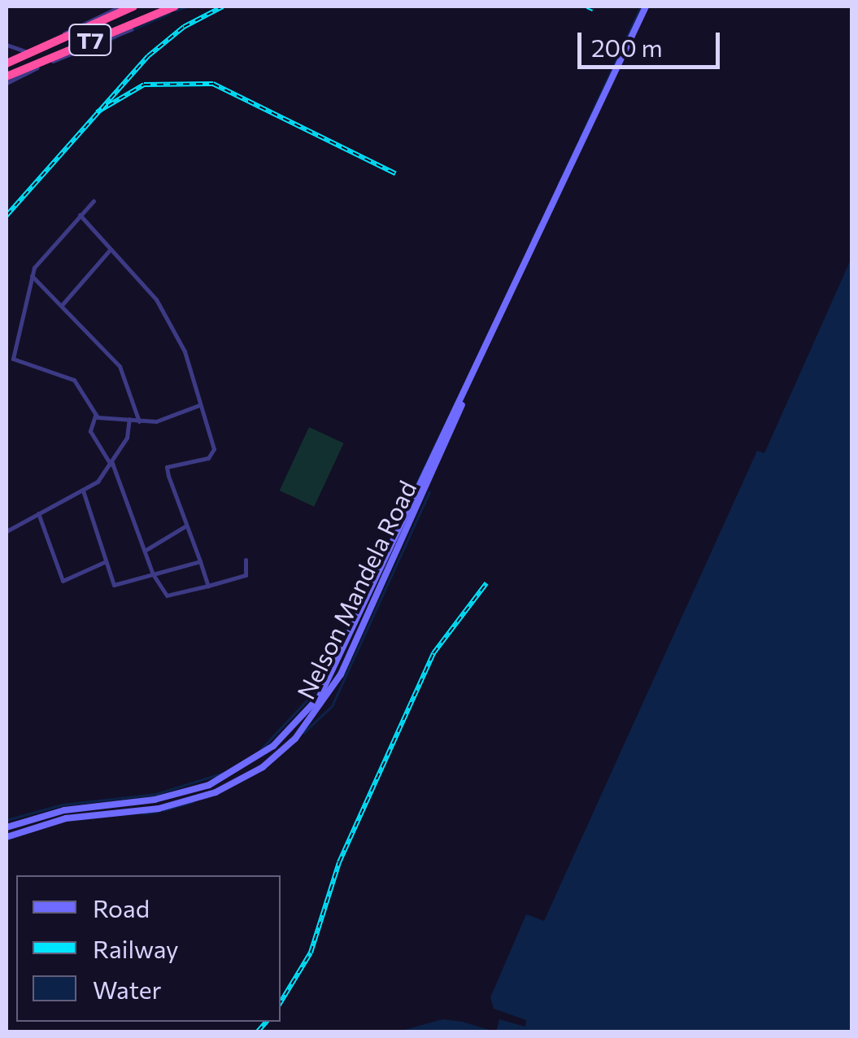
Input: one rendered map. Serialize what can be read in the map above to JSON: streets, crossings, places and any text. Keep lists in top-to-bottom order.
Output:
{
  "streets": {
    "highway": ["T7"],
    "main road": ["Nelson Mandela Road"]
  },
  "legend": ["Road", "Railway", "Water"],
  "scale_bar": "200 m"
}
